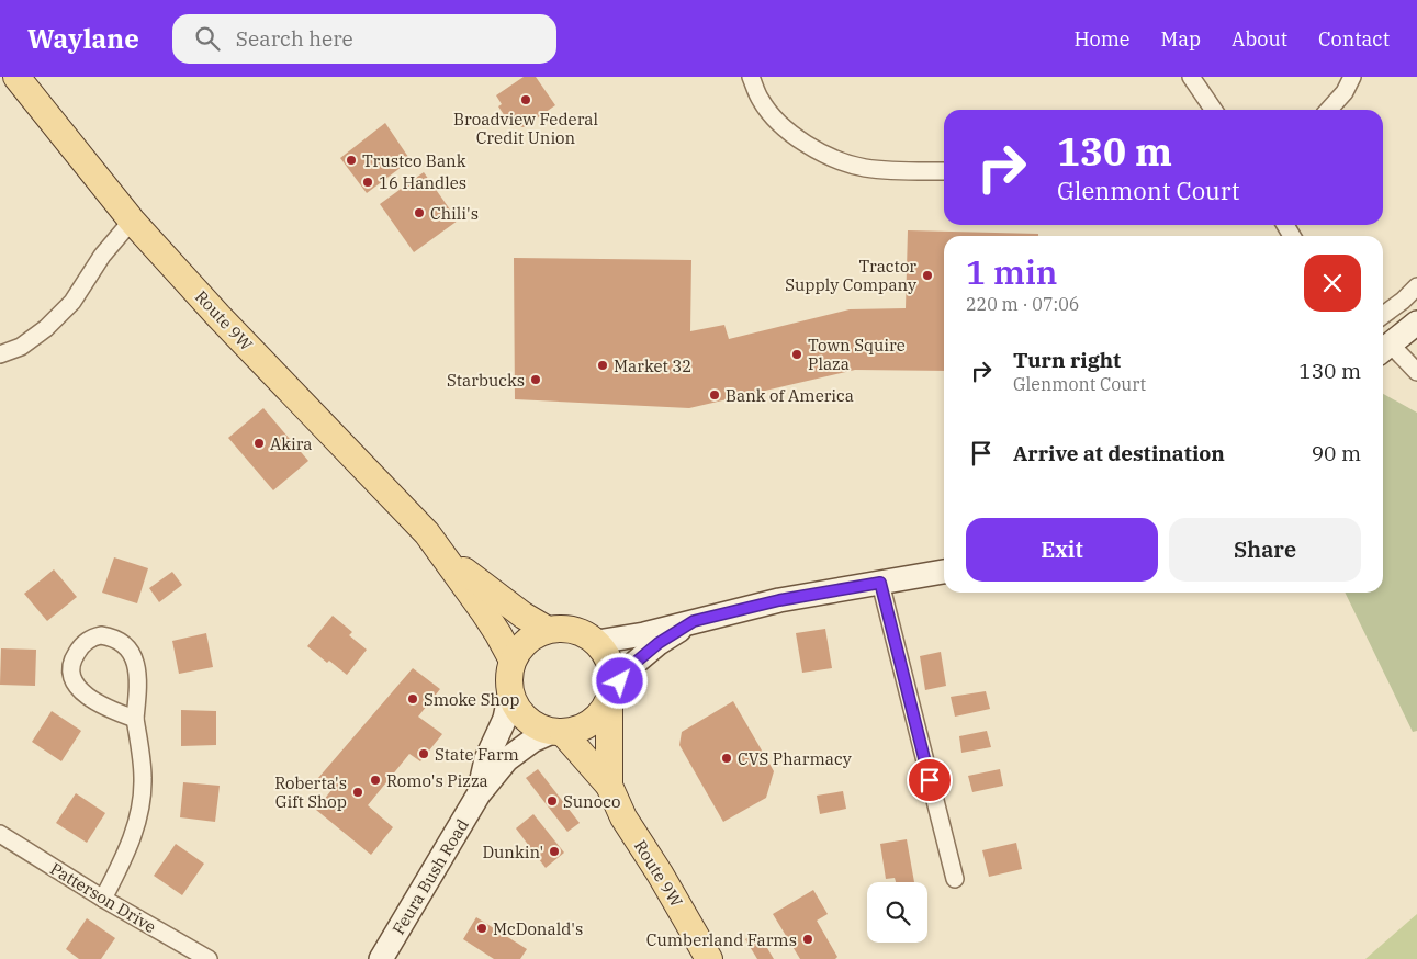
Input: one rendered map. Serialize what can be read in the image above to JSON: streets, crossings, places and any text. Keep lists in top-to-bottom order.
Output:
{
  "streets": {
    "main road": ["Route 9W", "Feura Bush Road"],
    "street": ["Patterson Drive"]
  },
  "crossings": [
    ["Route 9W", "Feura Bush Road"]
  ],
  "places": [
    "Broadview Federal Credit Union",
    "Trustco Bank",
    "16 Handles",
    "Chili's",
    "Tractor Supply Company",
    "Town Squire Plaza",
    "Market 32",
    "Starbucks",
    "Bank of America",
    "Akira",
    "Smoke Shop",
    "State Farm",
    "CVS Pharmacy",
    "Romo's Pizza",
    "Roberta's Gift Shop",
    "Sunoco",
    "Dunkin'",
    "McDonald's",
    "Cumberland Farms"
  ],
  "page": {
    "header": "Waylane",
    "search": "Search here",
    "nav": [
      "Home",
      "Map",
      "About",
      "Contact"
    ],
    "turn": ["130 m", "Glenmont Court"],
    "heading": ["1 min", "220 m · 07:06"],
    "list": [
      {
        "name": "Turn right",
        "note": "Glenmont Court",
        "value": "130 m"
      },
      {
        "name": "Arrive at destination",
        "value": "90 m"
      }
    ],
    "buttons": ["Exit", "Share"]
  }
}
